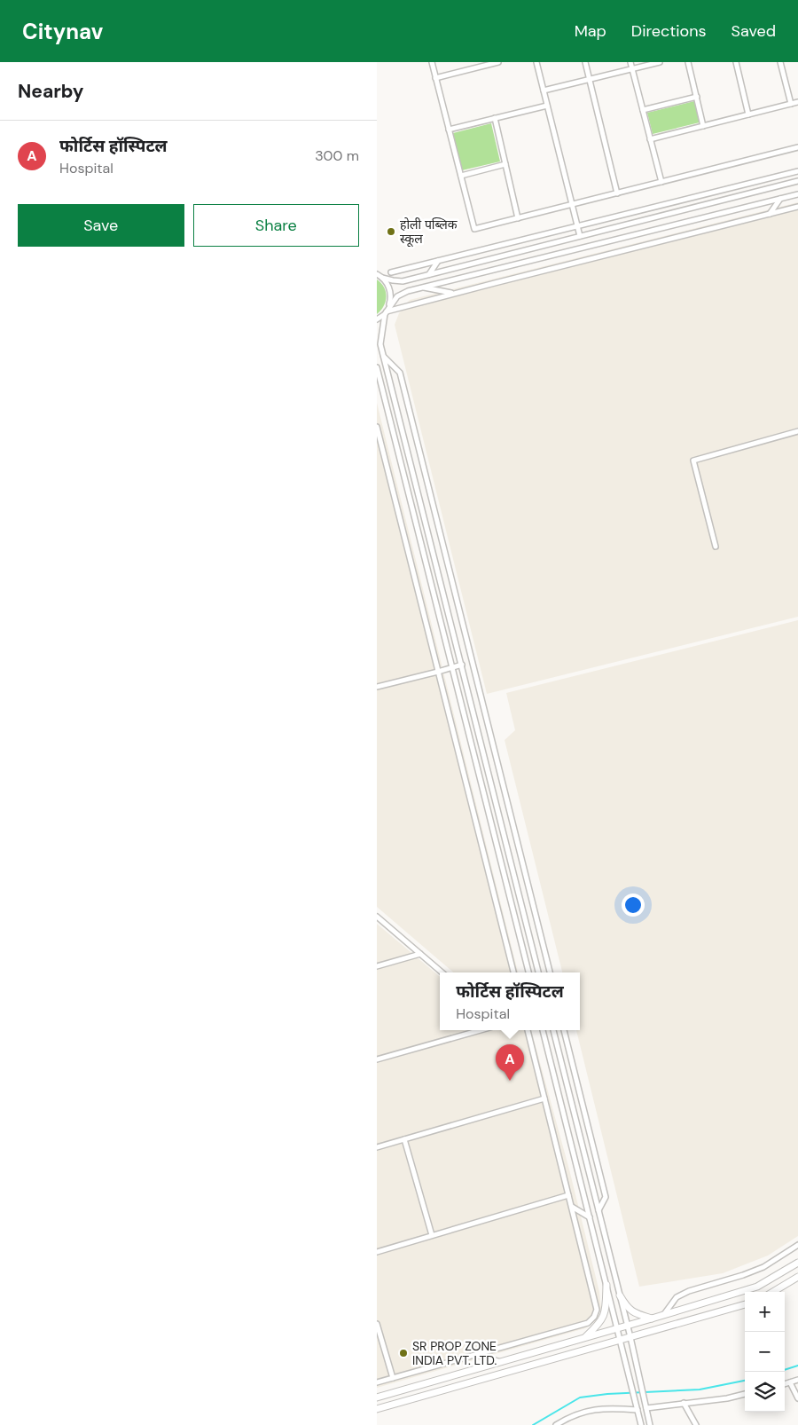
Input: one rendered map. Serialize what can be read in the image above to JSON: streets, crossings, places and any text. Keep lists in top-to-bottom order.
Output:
{
  "places": ["होली पब्लिक स्कूल", "SR PROP ZONE INDIA PVT. LTD."],
  "page": {
    "header": "Citynav",
    "nav": ["Map", "Directions", "Saved"],
    "heading": "Nearby",
    "list": [
      {
        "mark": "A",
        "name": "फोर्टिस हॉस्पिटल",
        "note": "Hospital",
        "value": "300 m"
      }
    ],
    "buttons": ["Save", "Share"],
    "popup": ["फोर्टिस हॉस्पिटल", "Hospital"],
    "pins": "A",
    "map_buttons": ["+", "−"]
  }
}
